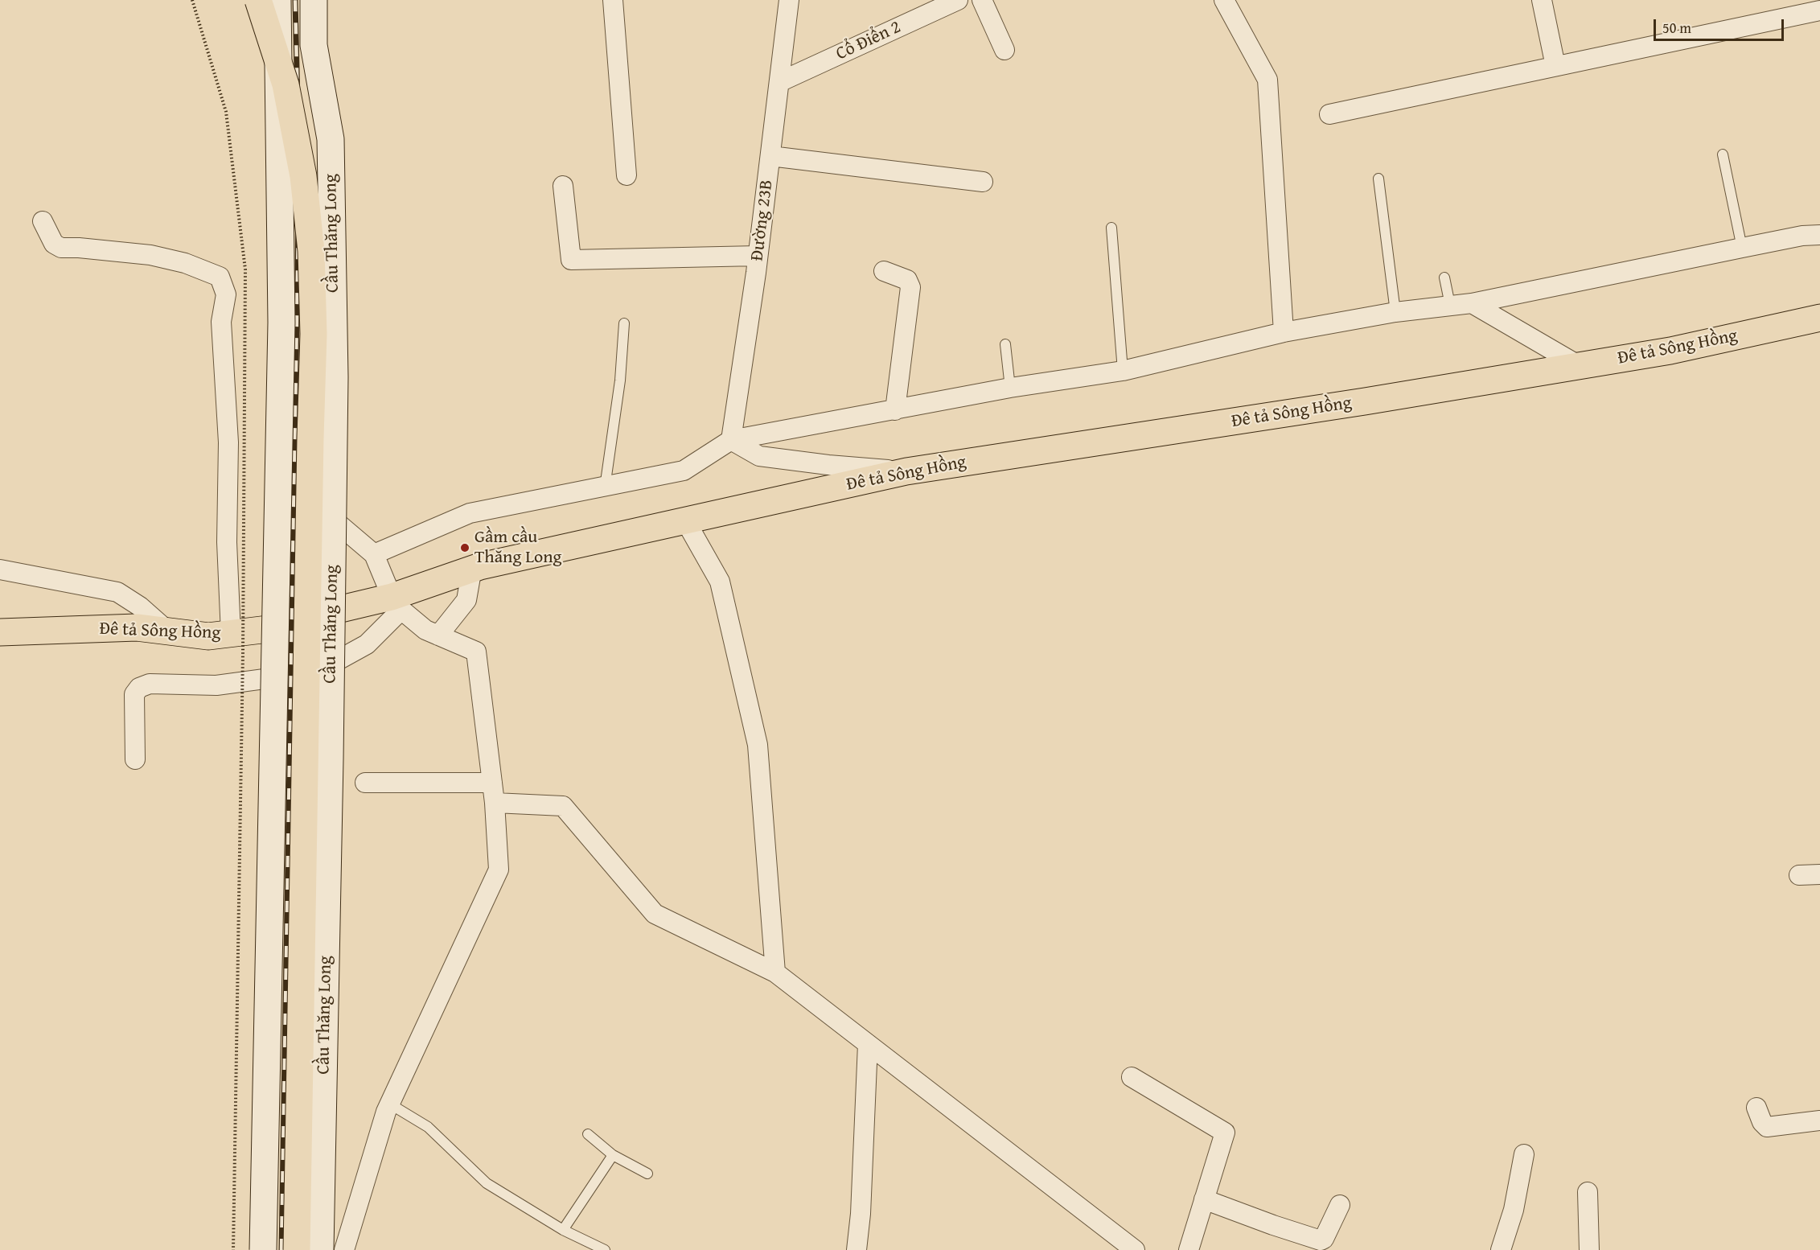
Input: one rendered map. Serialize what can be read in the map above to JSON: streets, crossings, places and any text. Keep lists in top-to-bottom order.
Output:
{
  "streets": {
    "main road": ["Cầu Thăng Long", "Đê tả Sông Hồng"],
    "street": ["Cổ Điển 2", "Đường 23B"]
  },
  "crossings": [
    ["Cổ Điển 2", "Đường 23B"]
  ],
  "places": ["Gầm cầu Thăng Long"],
  "scale_bar": "50 m"
}
